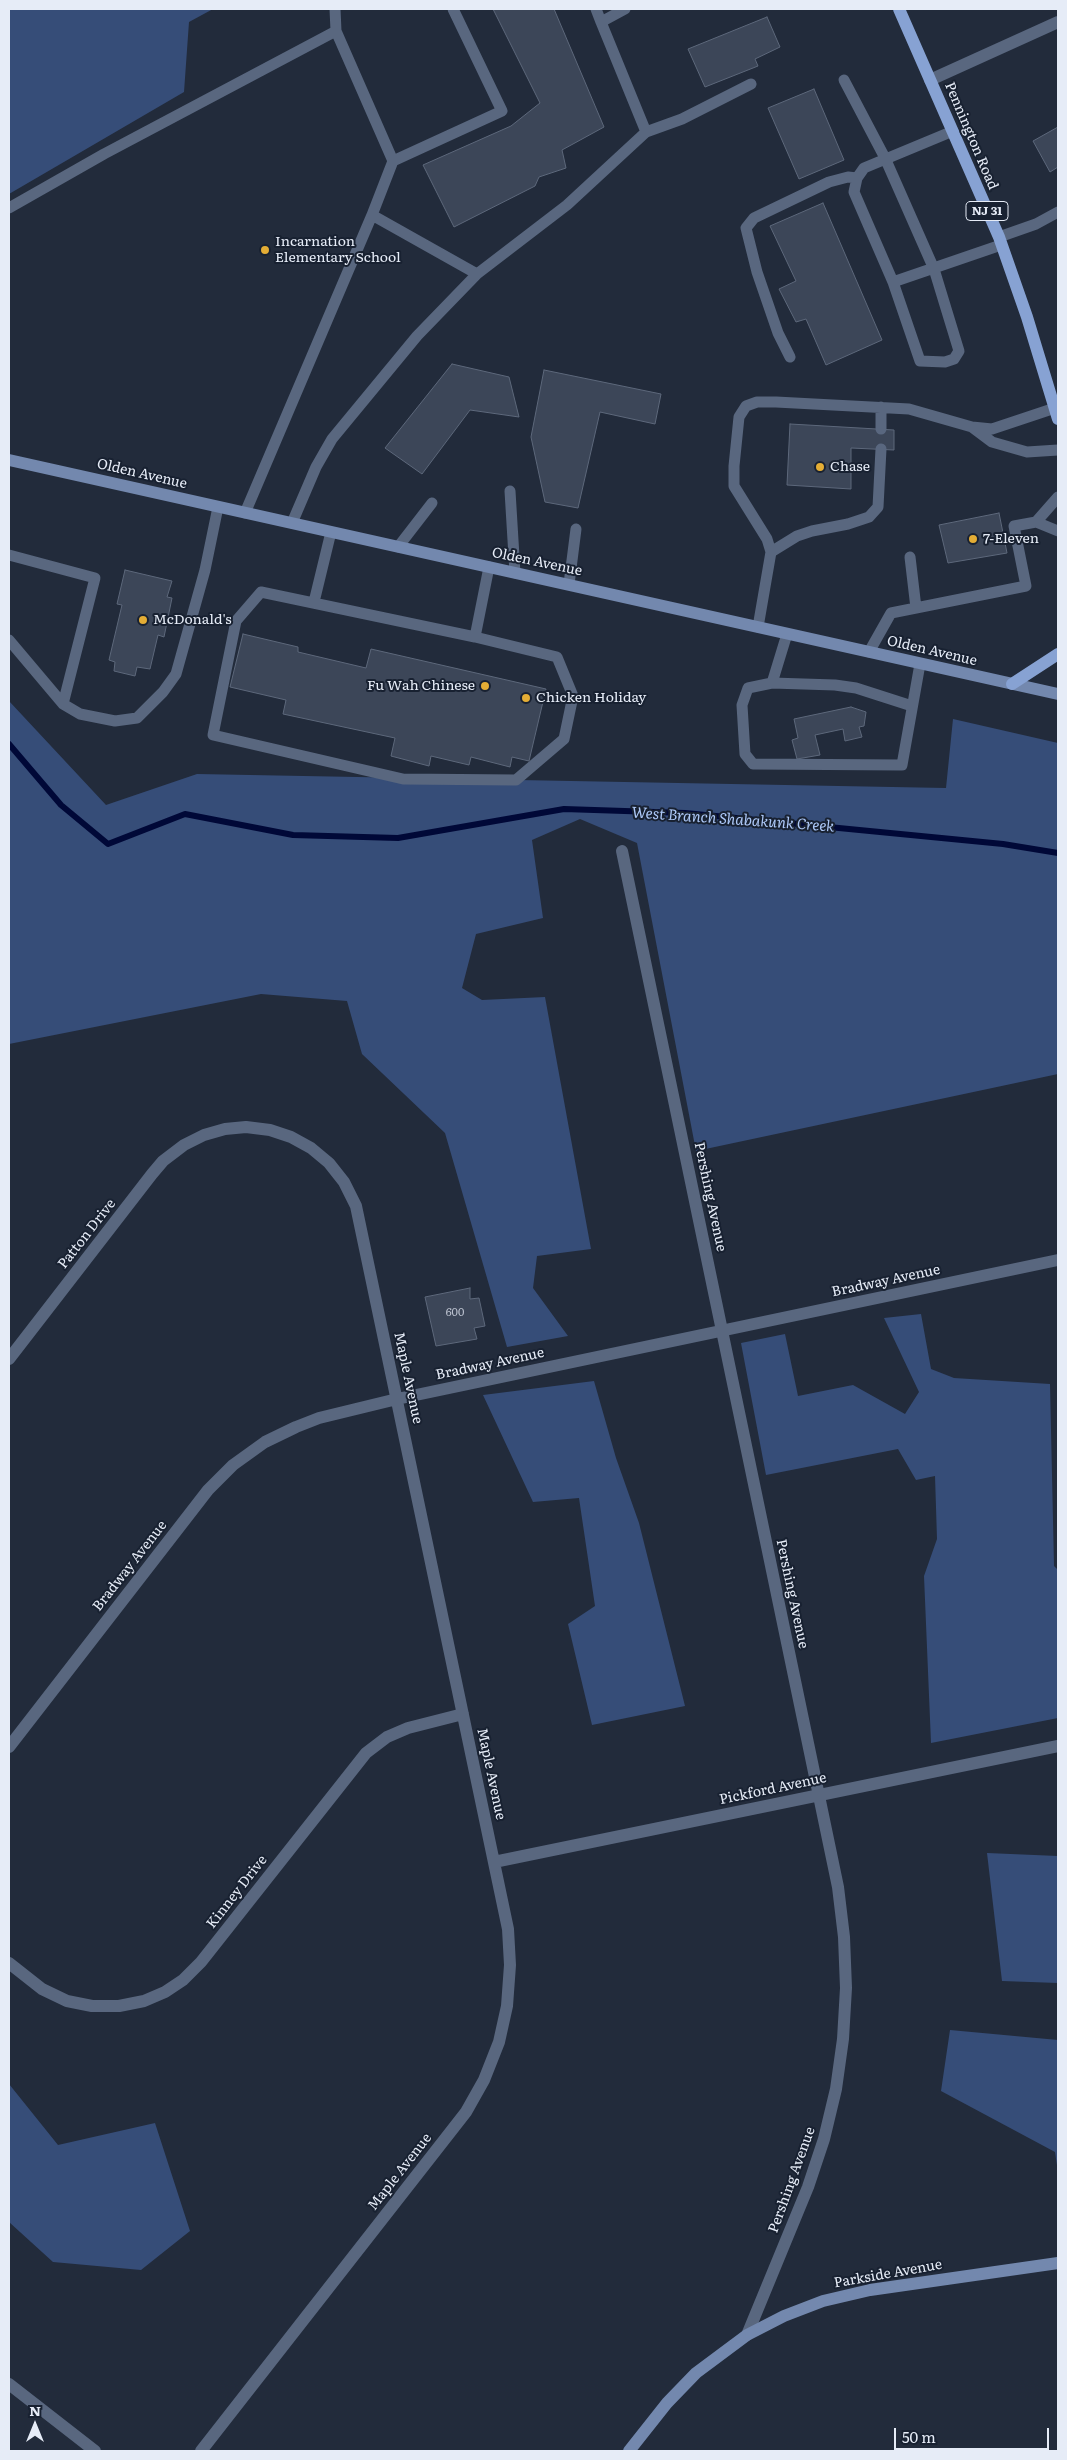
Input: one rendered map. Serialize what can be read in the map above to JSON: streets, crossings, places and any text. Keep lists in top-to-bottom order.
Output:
{
  "streets": {
    "main road": [
      "Pennington Road",
      "NJ 31",
      "Olden Avenue",
      "Parkside Avenue"
    ],
    "street": [
      "Pershing Avenue",
      "Patton Drive",
      "Bradway Avenue",
      "Maple Avenue",
      "Pickford Avenue",
      "Kinney Drive"
    ]
  },
  "crossings": [
    ["Pershing Avenue", "Bradway Avenue"],
    ["Pershing Avenue", "Pickford Avenue"],
    ["Pershing Avenue", "Parkside Avenue"],
    ["Patton Drive", "Maple Avenue"],
    ["Bradway Avenue", "Maple Avenue"],
    ["Maple Avenue", "Pickford Avenue"],
    ["Maple Avenue", "Kinney Drive"]
  ],
  "water": ["West Branch Shabakunk Creek"],
  "places": [
    "Incarnation Elementary School",
    "Chase",
    "7-Eleven",
    "McDonald's",
    "Fu Wah Chinese",
    "Chicken Holiday"
  ],
  "house_numbers": ["600"],
  "scale_bar": "50 m",
  "north": "top"
}
